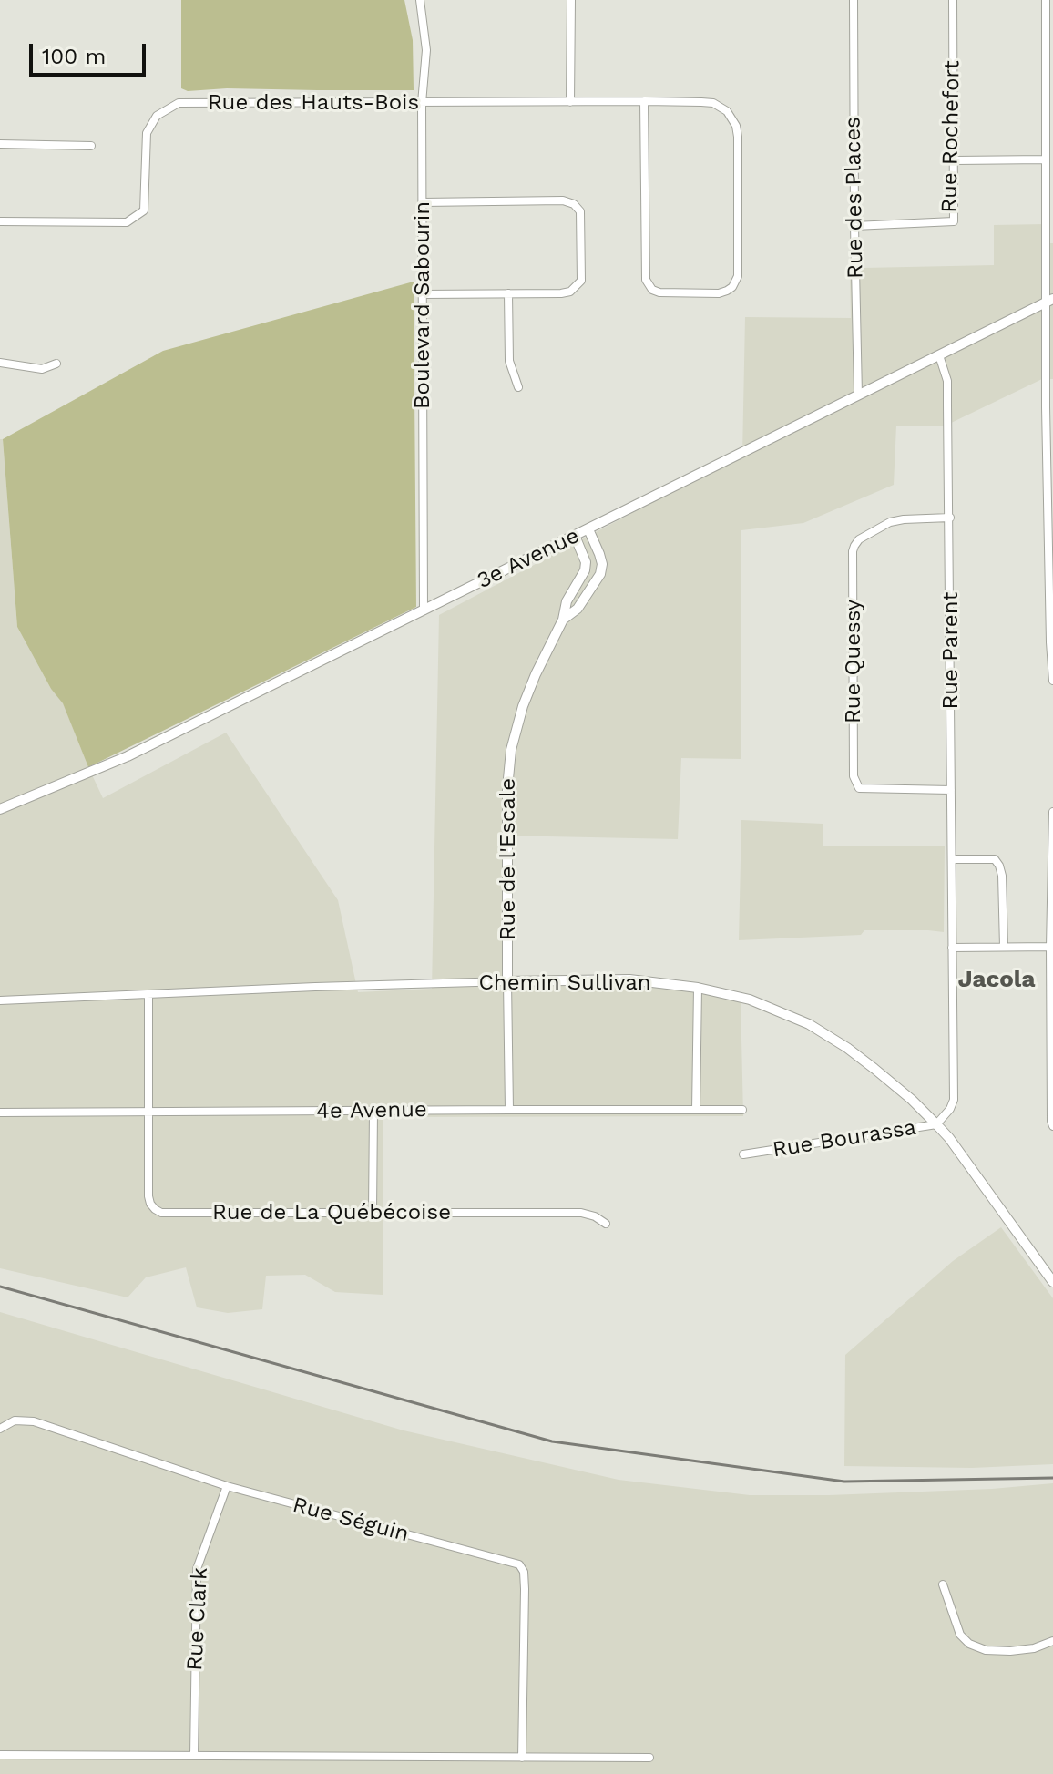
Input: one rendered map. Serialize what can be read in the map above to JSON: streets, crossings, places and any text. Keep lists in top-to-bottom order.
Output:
{
  "streets": {
    "main road": ["3e Avenue", "Rue de l'Escale", "Chemin Sullivan"],
    "street": [
      "Rue des Hauts-Bois",
      "Rue Rochefort",
      "Rue des Places",
      "Boulevard Sabourin",
      "Rue Parent",
      "Rue Quessy",
      "4e Avenue",
      "Rue Bourassa",
      "Rue de La Québécoise",
      "Rue Séguin",
      "Rue Clark"
    ]
  },
  "crossings": [
    ["Rue des Hauts-Bois", "Boulevard Sabourin"],
    ["Rue Rochefort", "Rue des Places"],
    ["Rue des Places", "3e Avenue"],
    ["Boulevard Sabourin", "3e Avenue"],
    ["3e Avenue", "Rue Parent"],
    ["3e Avenue", "Rue de l'Escale"],
    ["Rue Parent", "Rue Quessy"],
    ["Rue Parent", "Rue Bourassa"],
    ["Rue de l'Escale", "Chemin Sullivan"],
    ["Rue de l'Escale", "4e Avenue"],
    ["Chemin Sullivan", "Rue Bourassa"],
    ["4e Avenue", "Rue de La Québécoise"],
    ["Rue Séguin", "Rue Clark"]
  ],
  "districts": ["Jacola"],
  "scale_bar": "100 m"
}
